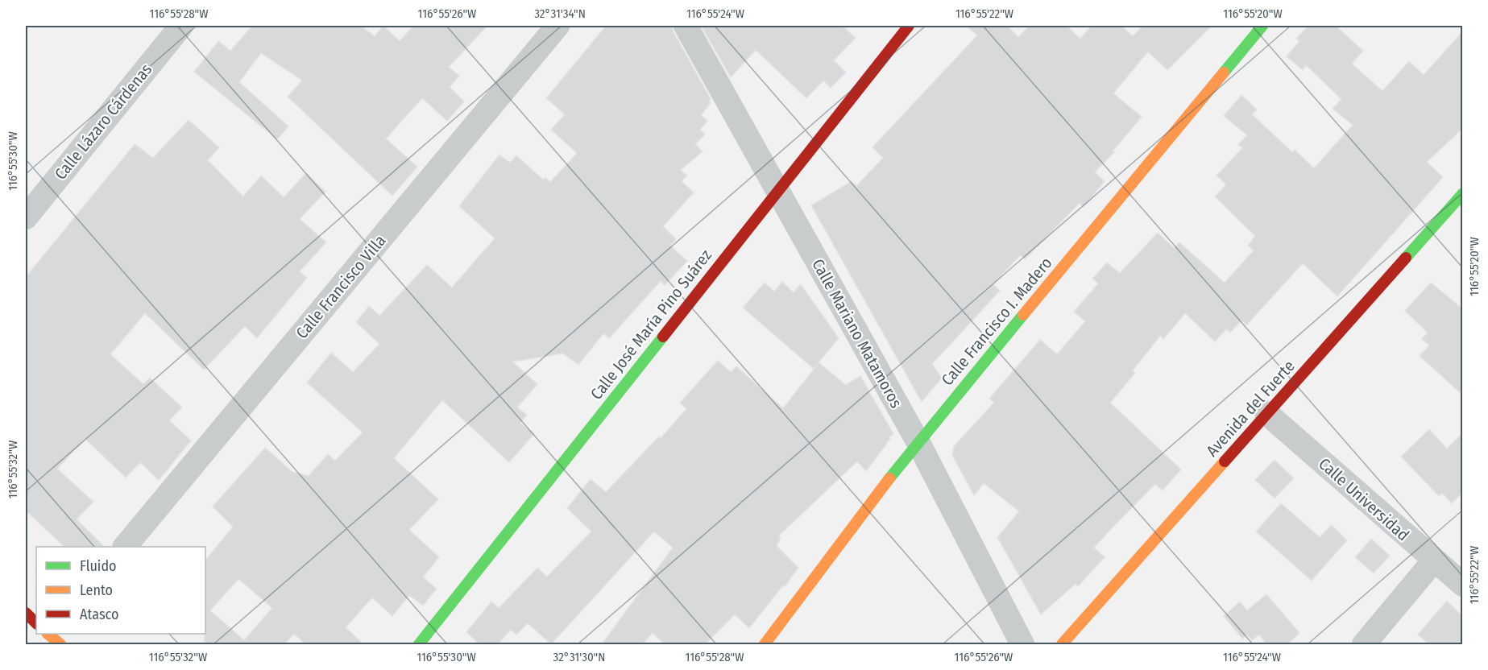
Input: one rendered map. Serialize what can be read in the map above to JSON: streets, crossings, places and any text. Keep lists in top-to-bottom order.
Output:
{
  "streets": {
    "street": [
      "Calle Lázaro Cárdenas",
      "Calle Francisco Villa",
      "Calle Francisco I. Madero",
      "Calle José María Pino Suárez",
      "Calle Mariano Matamoros",
      "Avenida del Fuerte",
      "Calle Universidad"
    ]
  },
  "crossings": [
    ["Calle Francisco I. Madero", "Calle Mariano Matamoros"],
    ["Calle José María Pino Suárez", "Calle Mariano Matamoros"],
    ["Avenida del Fuerte", "Calle Universidad"]
  ],
  "legend": ["Fluido", "Lento", "Atasco"],
  "coordinates": [
    "116°55'28\"W",
    "116°55'26\"W",
    "32°31'34\"N",
    "116°55'24\"W",
    "116°55'22\"W",
    "116°55'20\"W",
    "116°55'30\"W",
    "116°55'32\"W",
    "32°31'30\"N"
  ]
}
